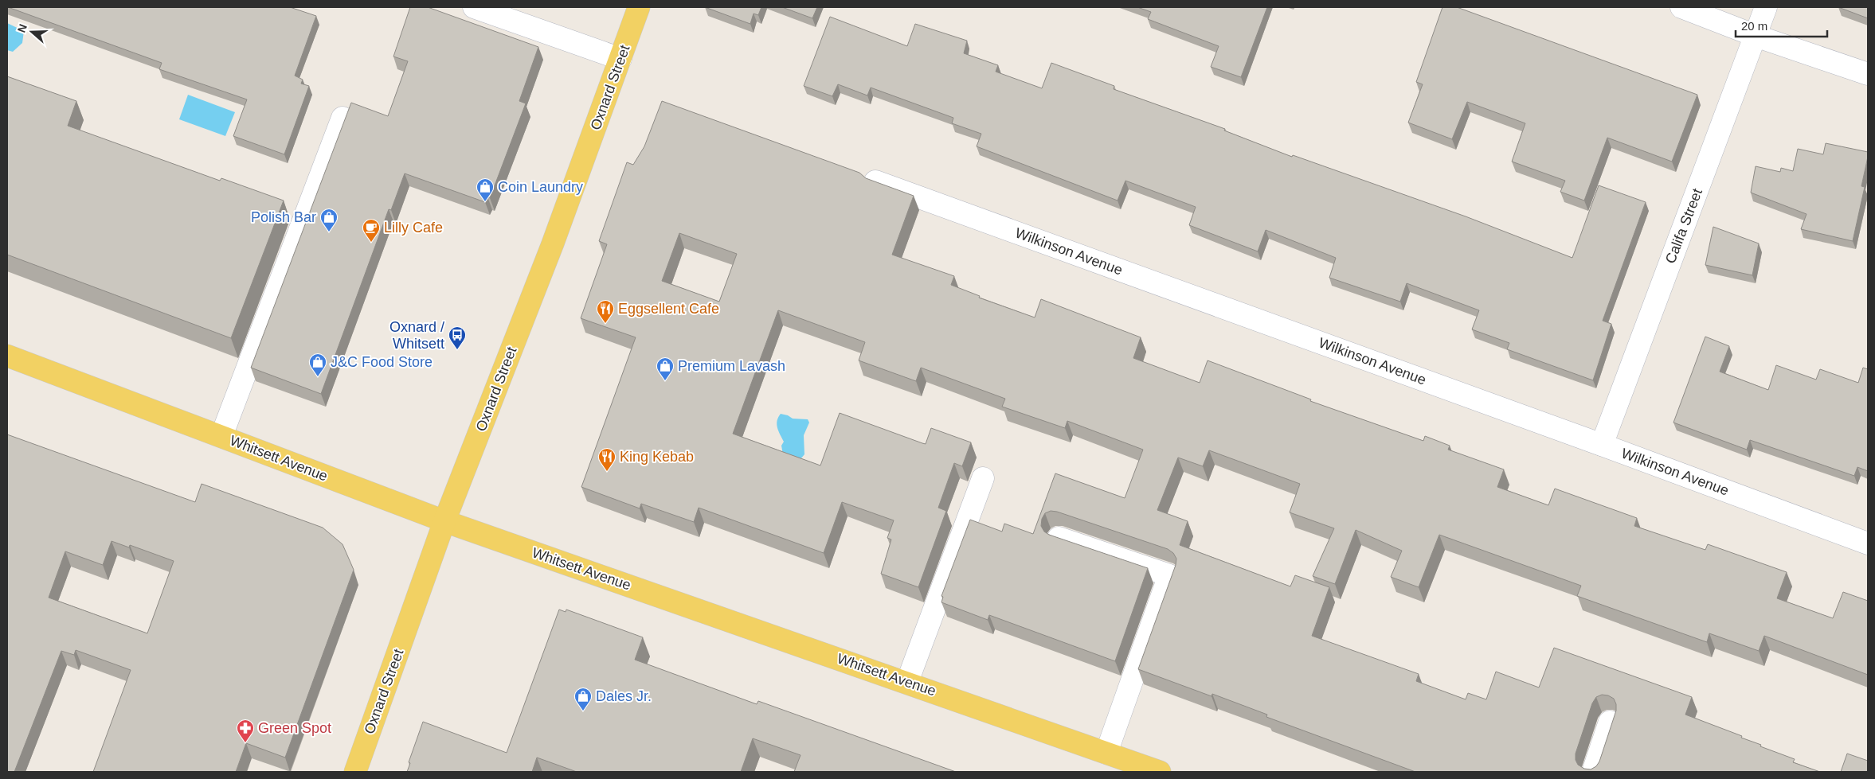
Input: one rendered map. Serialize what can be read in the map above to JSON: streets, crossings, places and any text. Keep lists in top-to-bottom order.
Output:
{
  "streets": {
    "main road": ["Oxnard Street", "Whitsett Avenue"],
    "street": ["Califa Street", "Wilkinson Avenue"]
  },
  "crossings": [
    ["Oxnard Street", "Whitsett Avenue"],
    ["Califa Street", "Wilkinson Avenue"]
  ],
  "places": {
    "shop": [
      "Coin Laundry",
      "Polish Bar",
      "J&C Food Store",
      "Premium Lavash",
      "Dales Jr."
    ],
    "cafe": ["Lilly Cafe"],
    "restaurant": ["Eggsellent Cafe", "King Kebab"],
    "bus stop": ["Oxnard / Whitsett"],
    "pharmacy": ["Green Spot"]
  },
  "scale_bar": "20 m",
  "north": "left"
}
